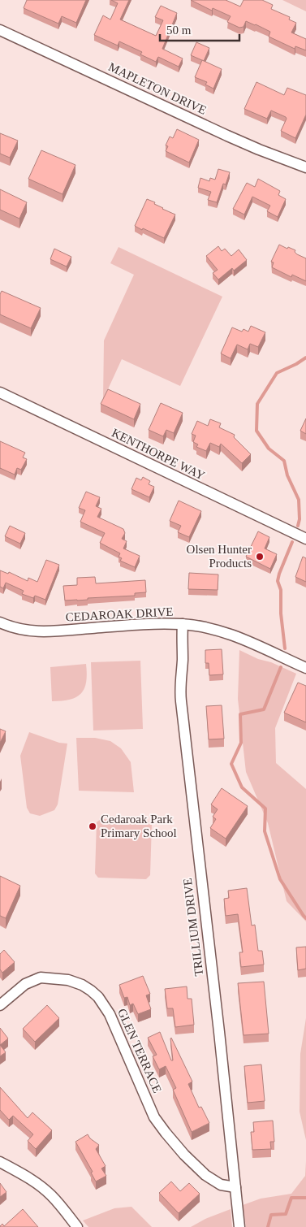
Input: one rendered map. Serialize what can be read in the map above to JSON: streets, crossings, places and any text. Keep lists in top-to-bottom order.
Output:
{
  "streets": {
    "street": [
      "MAPLETON DRIVE",
      "KENTHORPE WAY",
      "CEDAROAK DRIVE",
      "TRILLIUM DRIVE",
      "GLEN TERRACE"
    ]
  },
  "crossings": [
    ["CEDAROAK DRIVE", "TRILLIUM DRIVE"],
    ["TRILLIUM DRIVE", "GLEN TERRACE"]
  ],
  "places": ["Olsen Hunter Products", "Cedaroak Park Primary School"],
  "scale_bar": "50 m"
}
